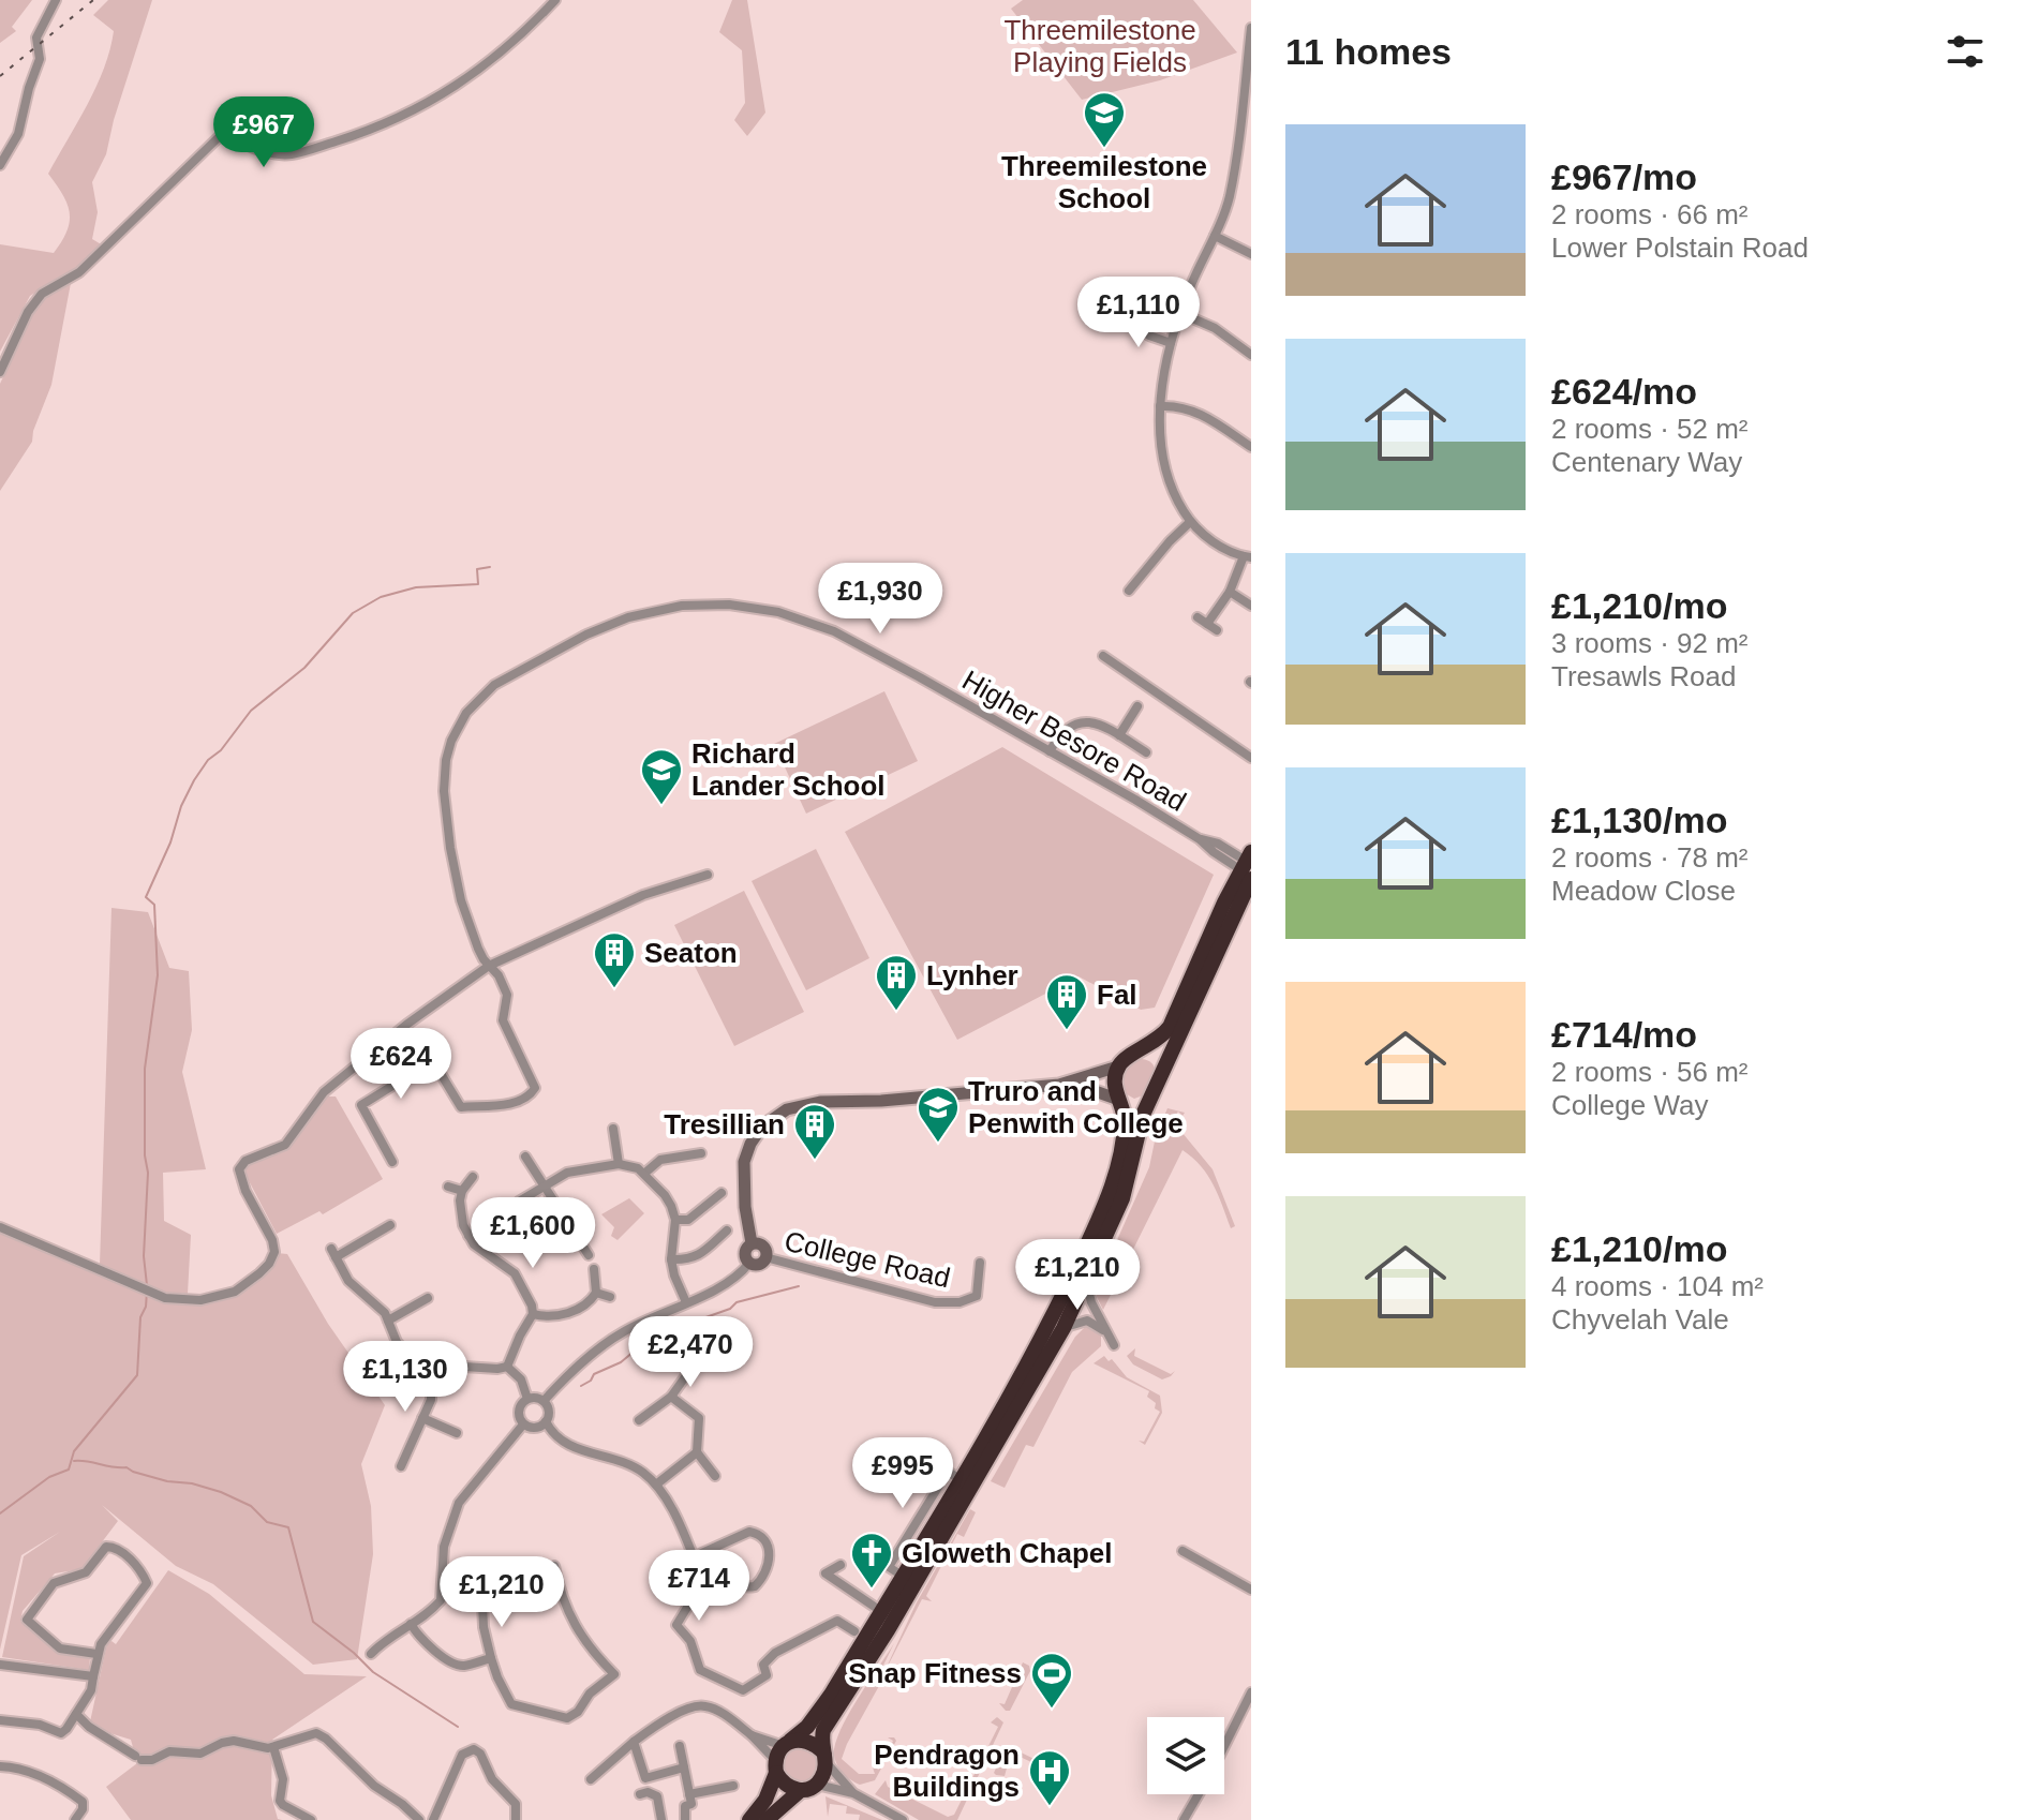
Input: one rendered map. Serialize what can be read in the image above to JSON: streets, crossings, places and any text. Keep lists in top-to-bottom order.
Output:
{
  "streets": {
    "street": ["Higher Besore Road", "College Road"]
  },
  "parks": ["Threemilestone Playing Fields"],
  "places": {
    "school or university": ["Threemilestone School", "Richard Lander School", "Truro and Penwith College"],
    "building": [
      "Seaton",
      "Lynher",
      "Fal",
      "Tresillian"
    ],
    "church": ["Gloweth Chapel"],
    "sports": ["Snap Fitness"],
    "hospital": ["Pendragon Buildings"]
  },
  "page": {
    "heading": "11 homes",
    "price": [
      "£967",
      "£1,110",
      "£1,930",
      "£624",
      "£1,600",
      "£1,210",
      "£2,470",
      "£1,130",
      "£995",
      "£714",
      "£1,210"
    ],
    "list": [
      {
        "name": "£967/mo",
        "note": "2 rooms · 66 m² · Lower Polstain Road"
      },
      {
        "name": "£624/mo",
        "note": "2 rooms · 52 m² · Centenary Way"
      },
      {
        "name": "£1,210/mo",
        "note": "3 rooms · 92 m² · Tresawls Road"
      },
      {
        "name": "£1,130/mo",
        "note": "2 rooms · 78 m² · Meadow Close"
      },
      {
        "name": "£714/mo",
        "note": "2 rooms · 56 m² · College Way"
      },
      {
        "name": "£1,210/mo",
        "note": "4 rooms · 104 m² · Chyvelah Vale"
      }
    ]
  }
}
